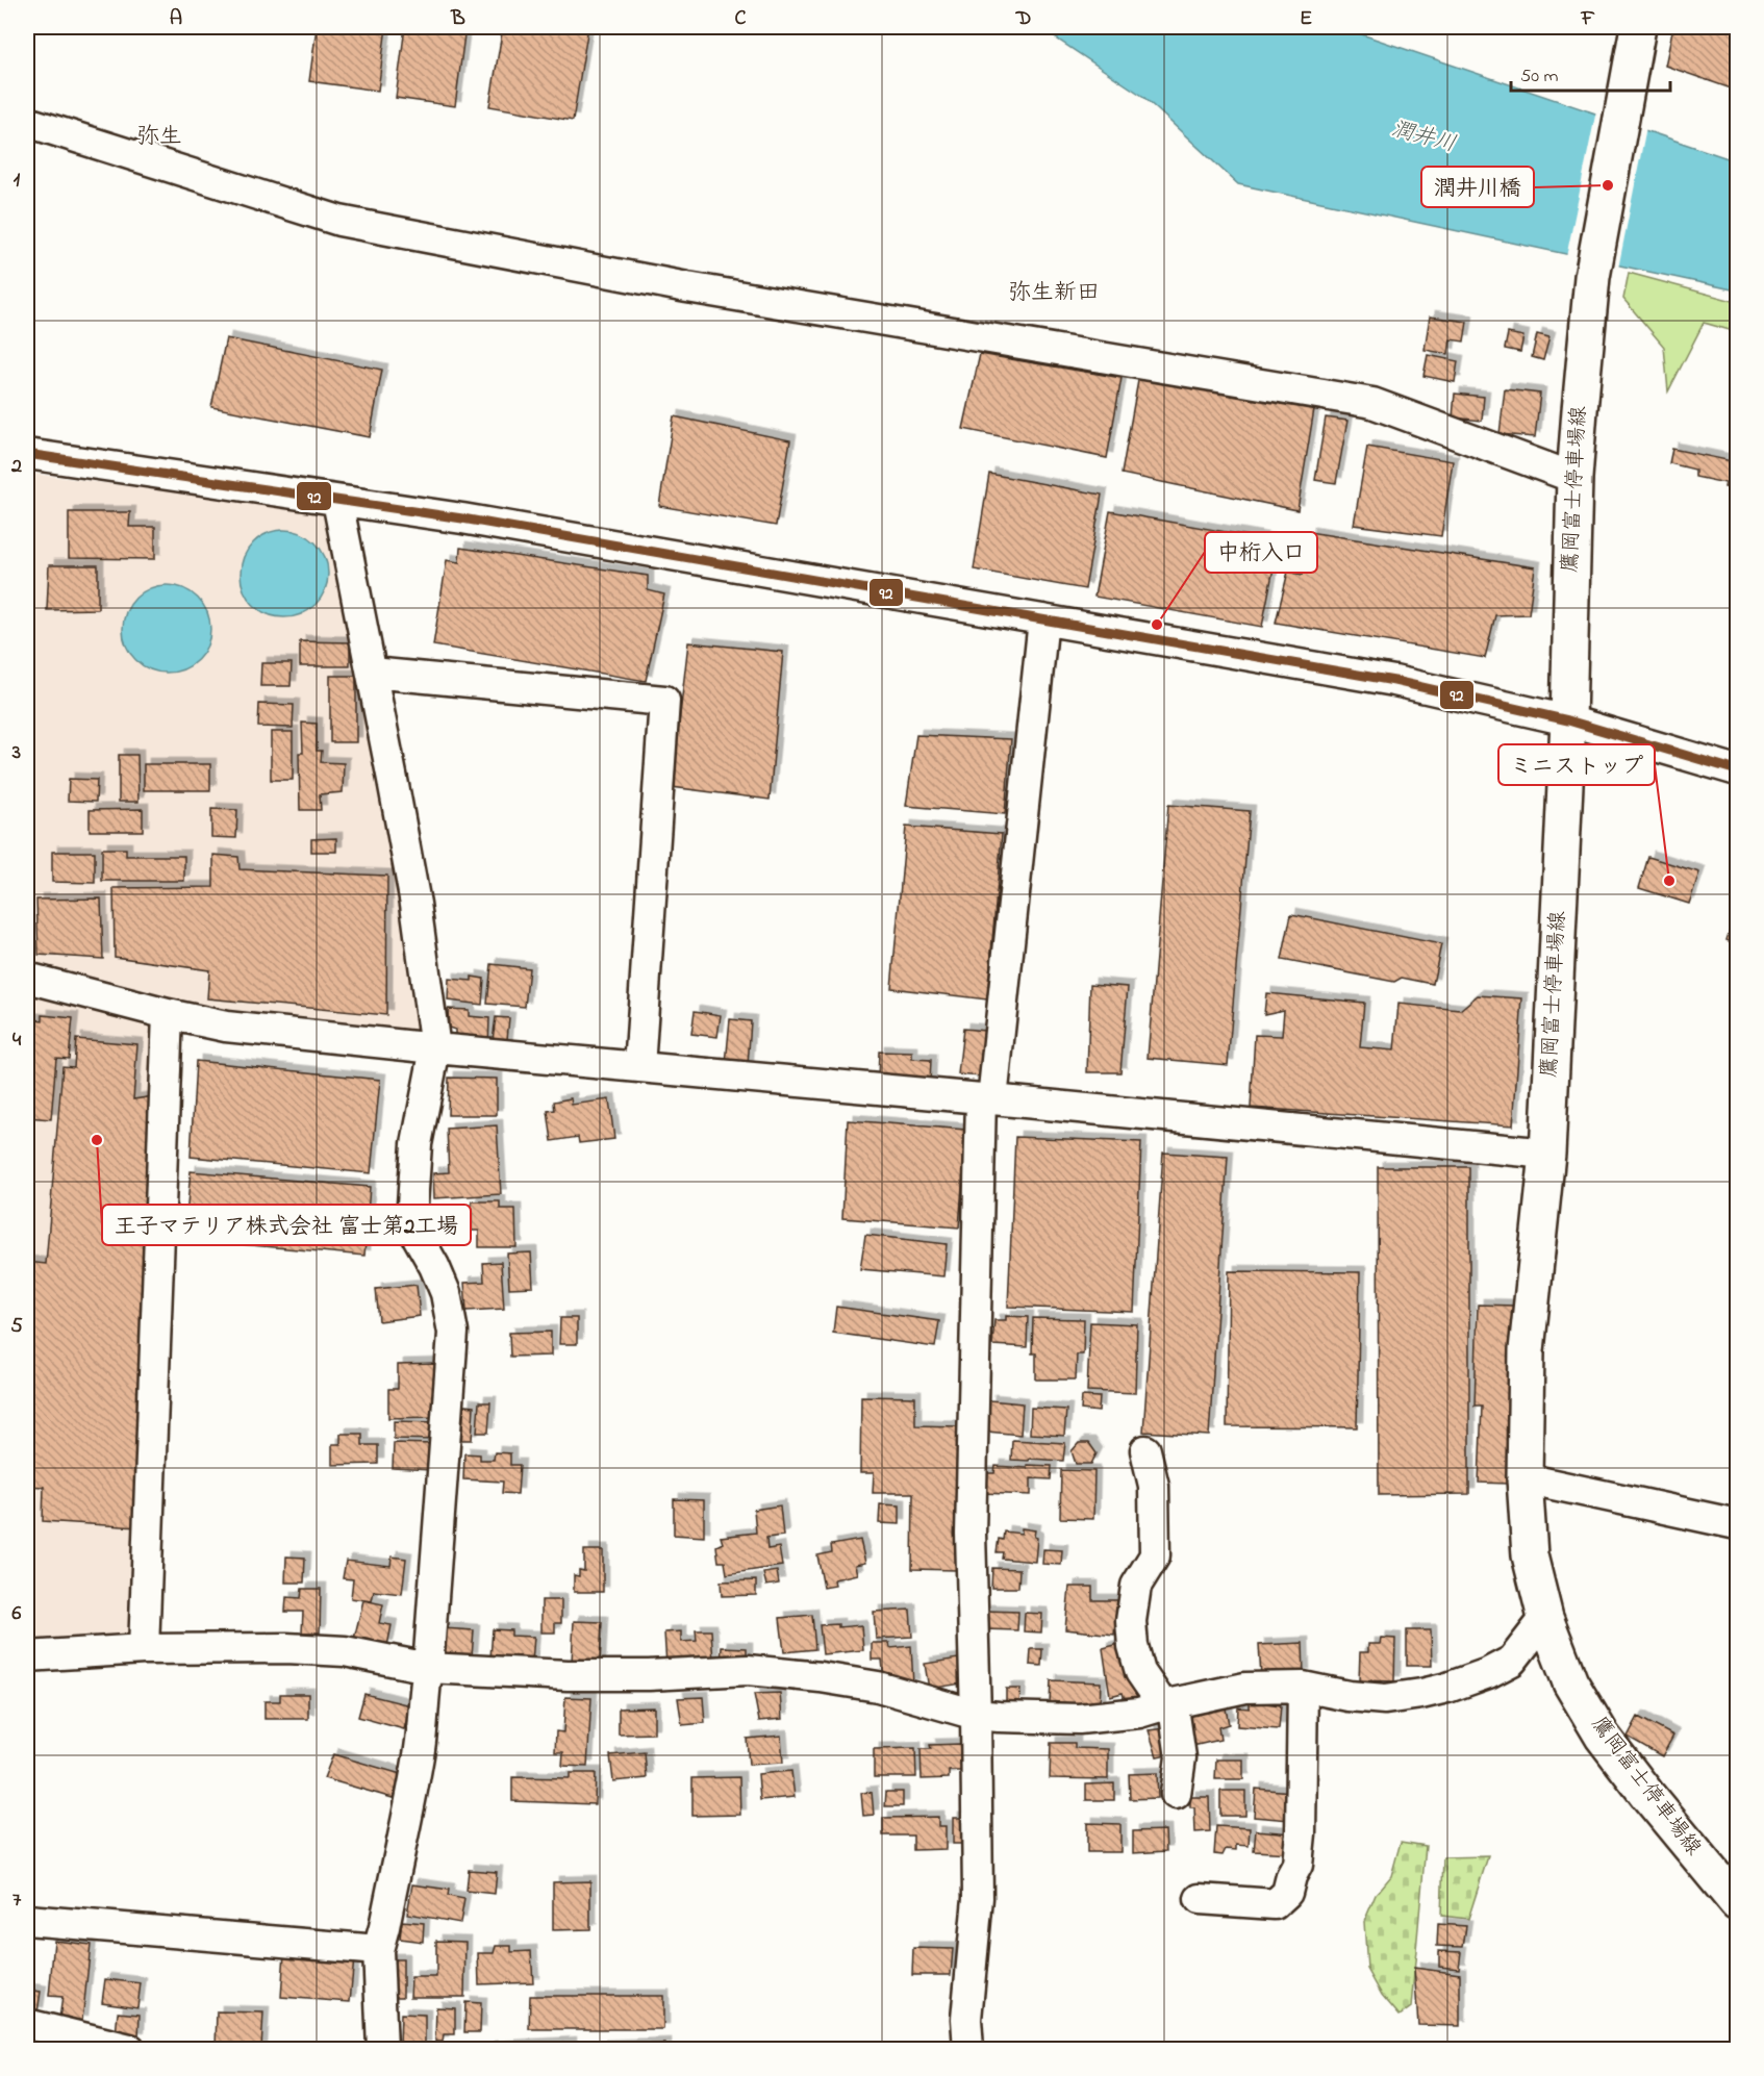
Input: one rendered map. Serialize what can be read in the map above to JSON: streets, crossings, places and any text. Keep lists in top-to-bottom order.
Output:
{
  "streets": {
    "main road": ["鷹岡富士停車場線"]
  },
  "districts": ["弥生", "弥生新田"],
  "water": ["潤井川"],
  "places": [
    "潤井川橋",
    "中桁入口",
    "ミニストップ",
    "王子マテリア株式会社 富士第2工場"
  ],
  "lines": ["transit line 92"],
  "scale_bar": "50 m",
  "grid": {
    "columns": [
      "A",
      "B",
      "C",
      "D",
      "E",
      "F"
    ],
    "rows": [
      "1",
      "2",
      "3",
      "4",
      "5",
      "6",
      "7"
    ]
  }
}
